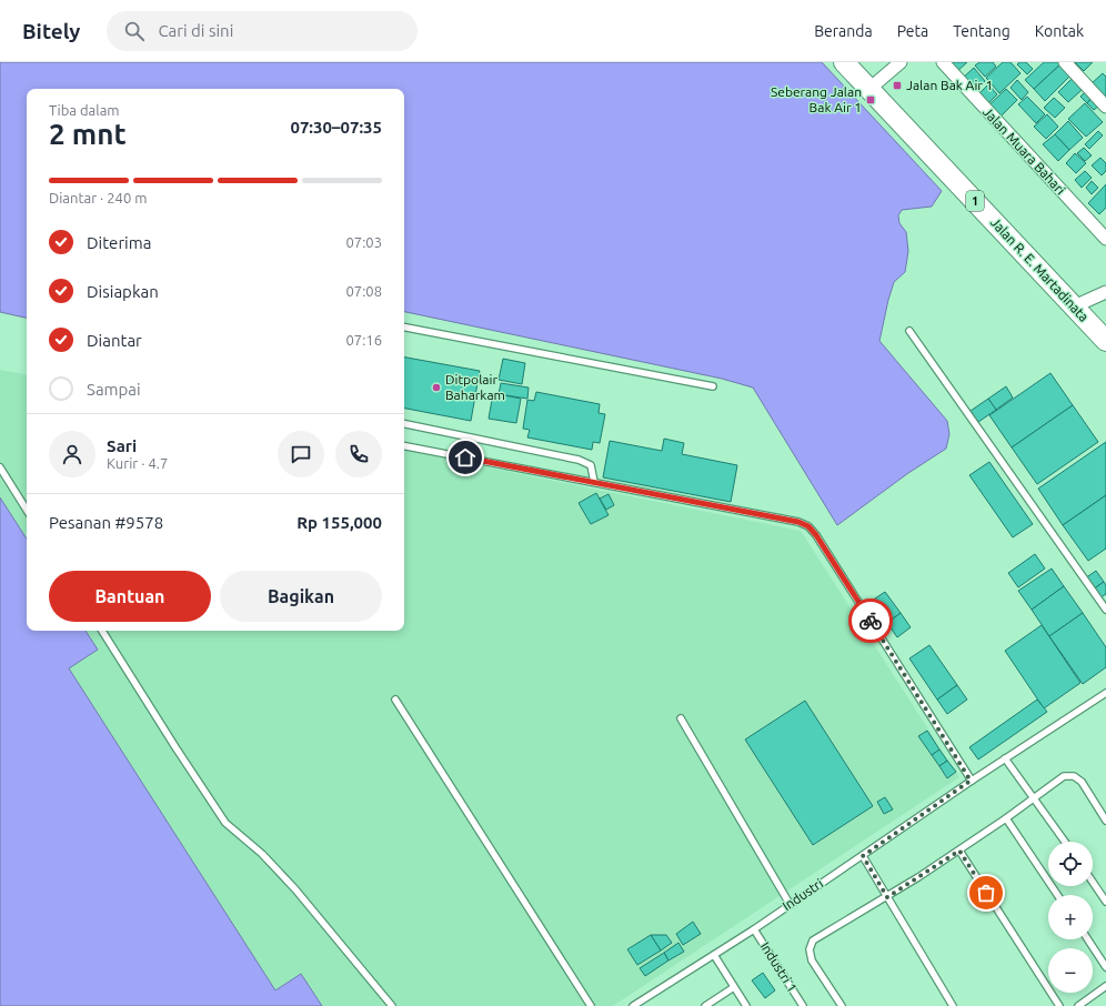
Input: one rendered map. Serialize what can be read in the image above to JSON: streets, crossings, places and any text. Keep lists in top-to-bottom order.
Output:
{
  "streets": {
    "highway": ["1", "Jalan R. E. Martadinata"],
    "street": ["Jalan Muara Bahari"],
    "lane": ["Industri", "Industri 1"]
  },
  "crossings": [
    ["Industri", "Industri 1"]
  ],
  "places": {
    "transit": ["Jalan Bak Air 1", "Seberang Jalan Bak Air 1"],
    "other": ["Ditpolair Baharkam"]
  },
  "page": {
    "header": "Bitely",
    "search": "Cari di sini",
    "nav": [
      "Beranda",
      "Peta",
      "Tentang",
      "Kontak"
    ],
    "heading": ["2 mnt", "Tiba dalam", "07:30–07:35"],
    "panel": [
      "Sari",
      "Kurir · 4.7",
      "Pesanan #9578",
      "Rp 155,000"
    ],
    "bar": "Diantar · 240 m",
    "list": [
      ["Diterima", "07:03"],
      ["Disiapkan", "07:08"],
      ["Diantar", "07:16"],
      "Sampai"
    ],
    "buttons": ["Bantuan", "Bagikan"],
    "map_buttons": ["+", "−"]
  }
}
